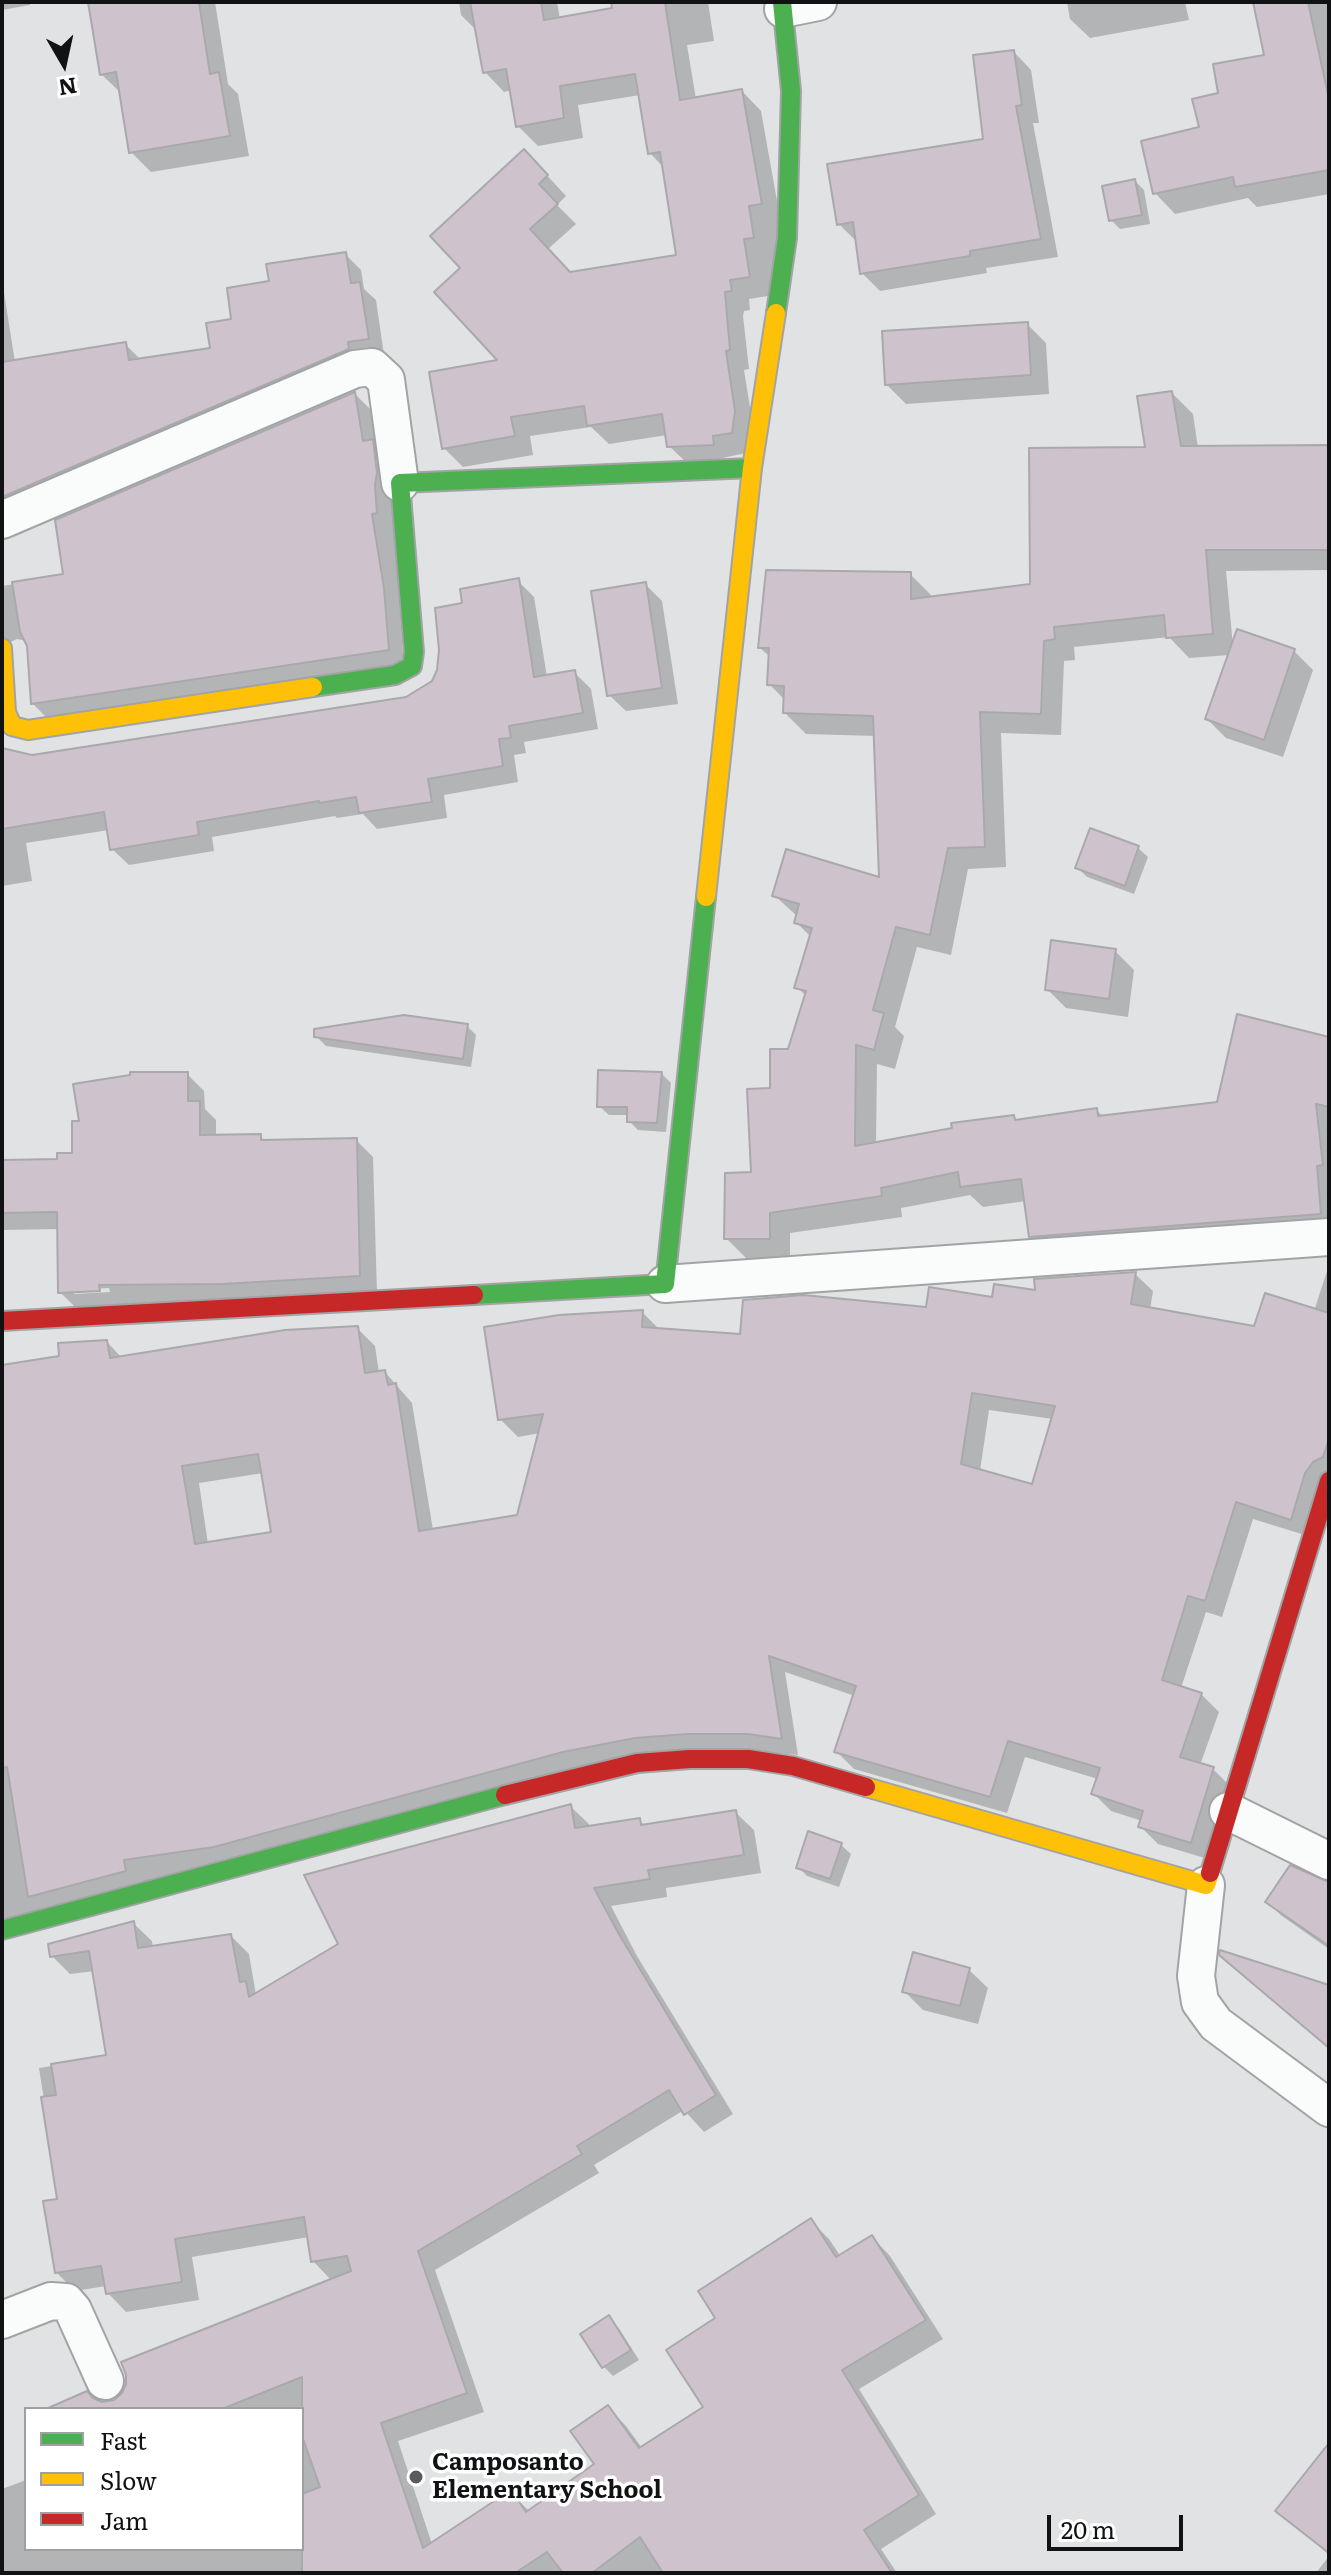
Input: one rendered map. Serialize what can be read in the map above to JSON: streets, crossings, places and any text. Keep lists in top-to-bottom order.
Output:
{
  "places": ["Camposanto Elementary School"],
  "legend": ["Fast", "Slow", "Jam"],
  "scale_bar": "20 m",
  "north": "bottom"
}
